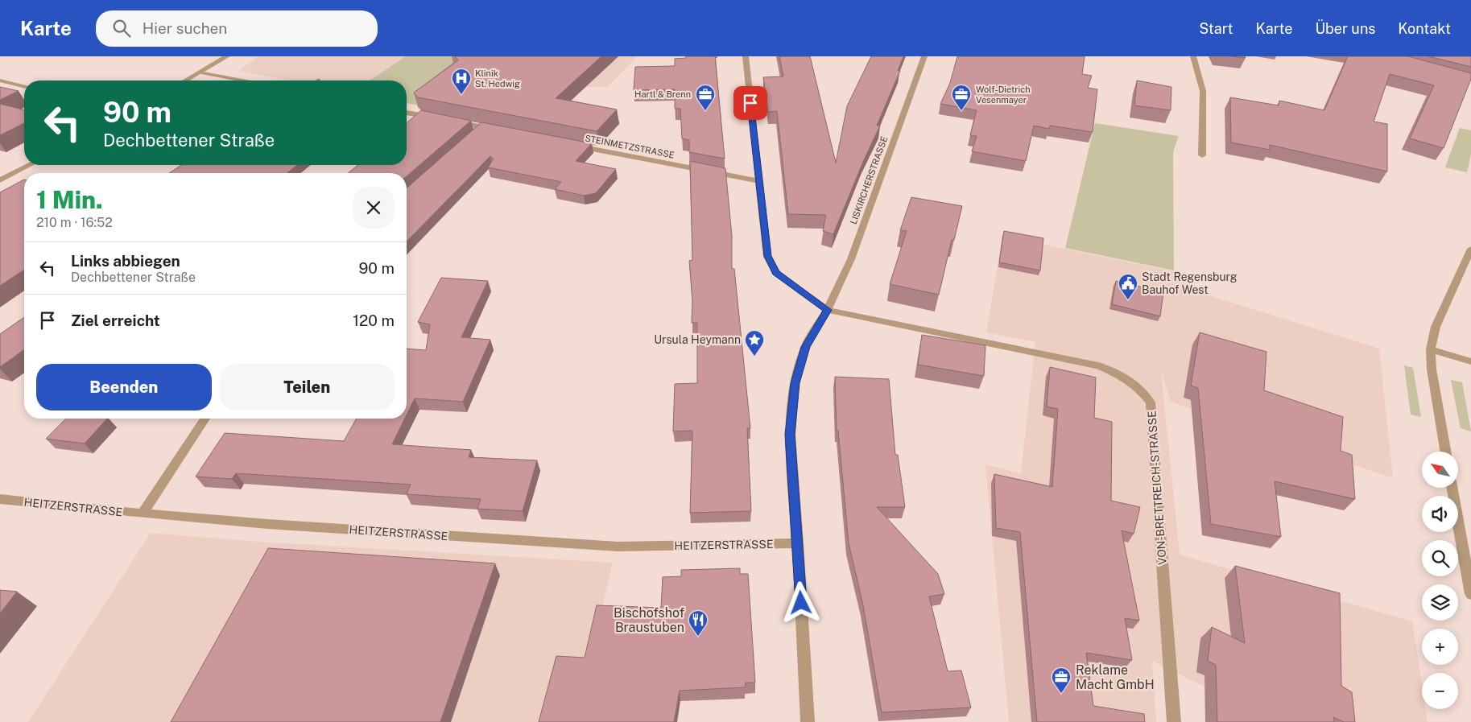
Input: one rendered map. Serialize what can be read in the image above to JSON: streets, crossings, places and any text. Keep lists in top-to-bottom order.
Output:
{
  "streets": {
    "street": [
      "STEINMETZSTRASSE",
      "LISKIRCHERSTRASSE",
      "VON-BRETTREICH-STRASSE",
      "HEITZERSTRASSE"
    ]
  },
  "crossings": [
    ["LISKIRCHERSTRASSE", "VON-BRETTREICH-STRASSE"],
    ["LISKIRCHERSTRASSE", "HEITZERSTRASSE"]
  ],
  "places": {
    "hospital": ["Klinik St. Hedwig"],
    "office": ["Hartl & Brenn", "Wolf-Dietrich Vesenmayer", "Reklame Macht GmbH"],
    "public building": ["Stadt Regensburg Bauhof West"],
    "place": ["Ursula Heymann"],
    "restaurant": ["Bischofshof Braustuben"]
  },
  "north": "top left",
  "page": {
    "header": "Karte",
    "search": "Hier suchen",
    "nav": [
      "Start",
      "Karte",
      "Über uns",
      "Kontakt"
    ],
    "turn": ["90 m", "Dechbettener Straße"],
    "heading": ["1 Min.", "210 m · 16:52"],
    "list": [
      {
        "name": "Links abbiegen",
        "note": "Dechbettener Straße",
        "value": "90 m"
      },
      {
        "name": "Ziel erreicht",
        "value": "120 m"
      }
    ],
    "buttons": ["Beenden", "Teilen"],
    "map_buttons": ["+", "−"]
  }
}
